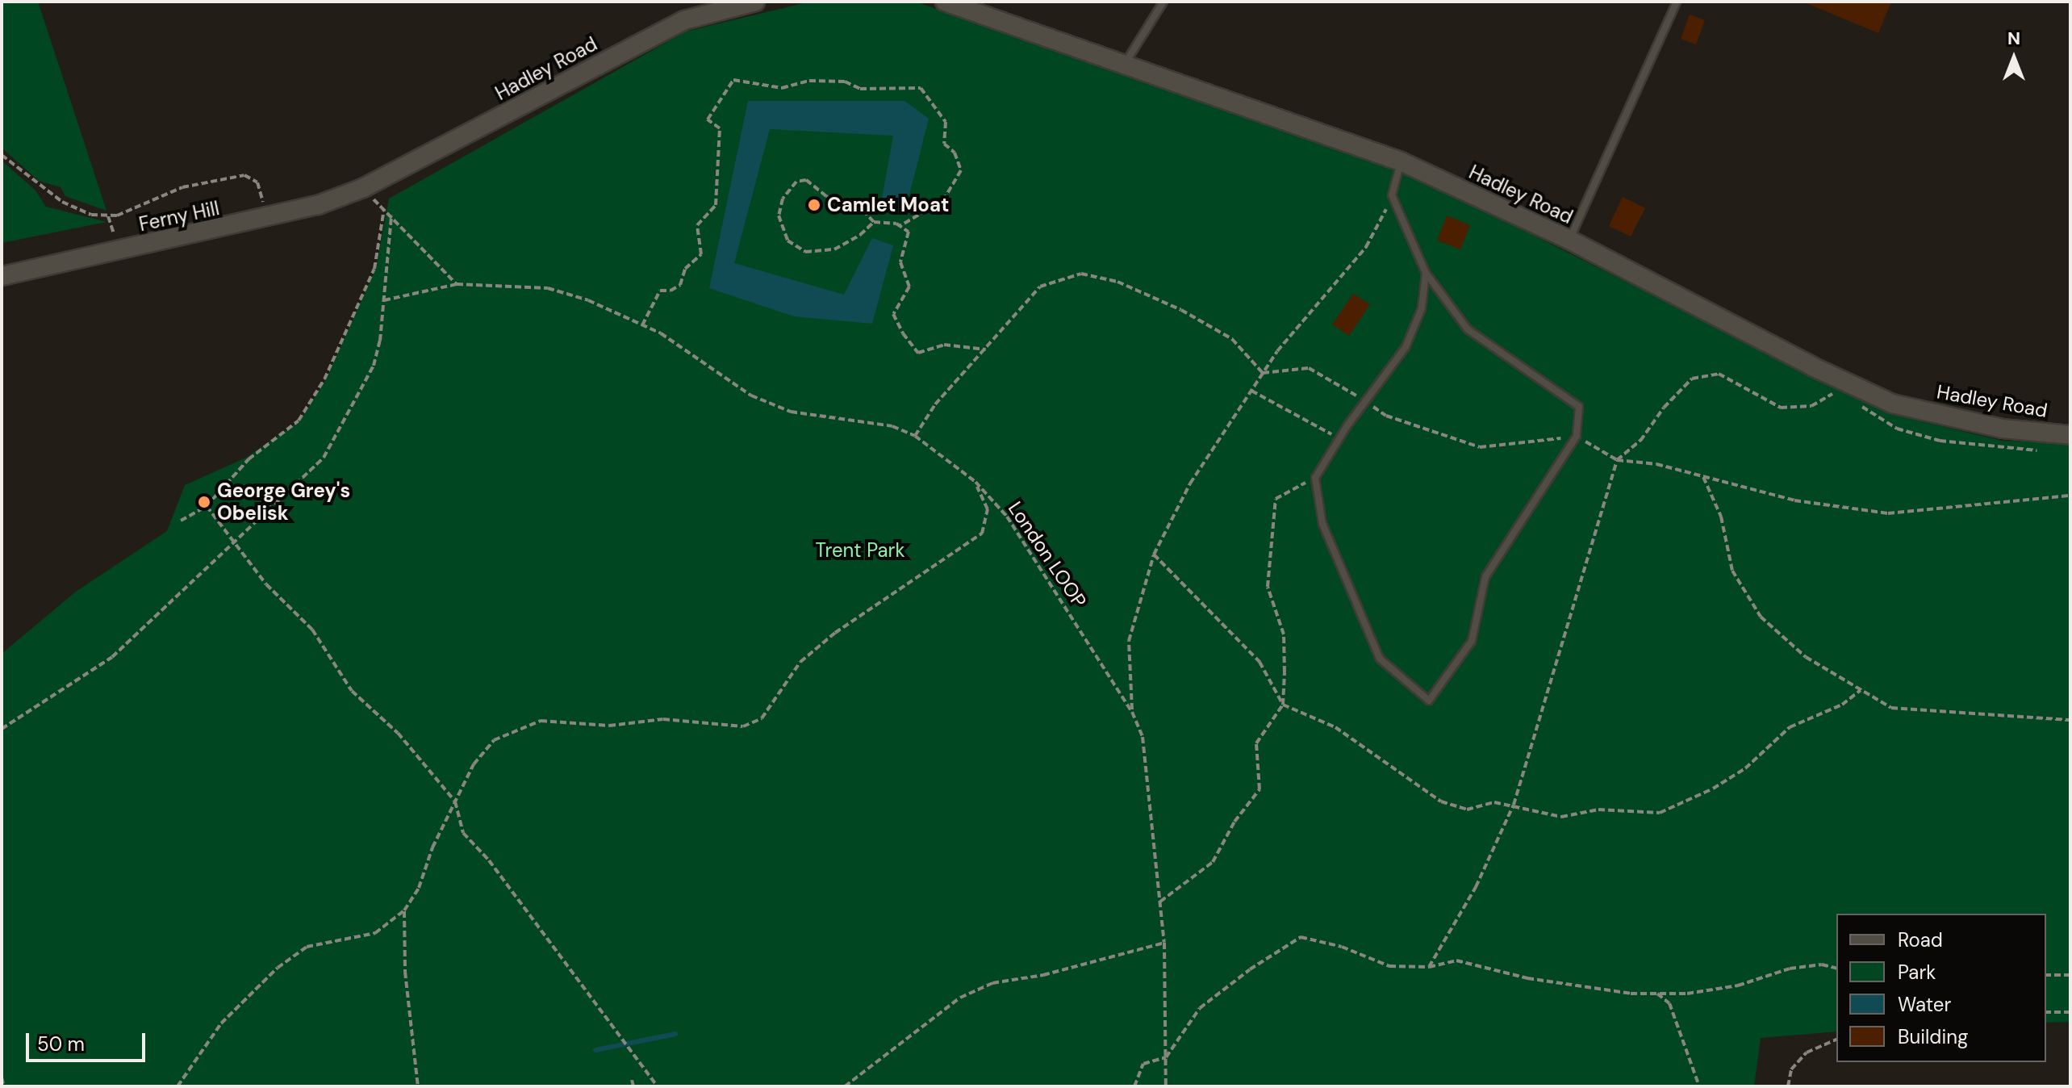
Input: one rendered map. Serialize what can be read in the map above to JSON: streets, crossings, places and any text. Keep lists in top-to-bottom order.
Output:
{
  "streets": {
    "street": ["Hadley Road", "Ferny Hill"],
    "path": ["London LOOP"]
  },
  "crossings": [
    ["Hadley Road", "Ferny Hill"]
  ],
  "parks": ["Trent Park"],
  "places": ["Camlet Moat", "George Grey's Obelisk"],
  "legend": [
    "Road",
    "Park",
    "Water",
    "Building"
  ],
  "scale_bar": "50 m",
  "north": "top"
}
